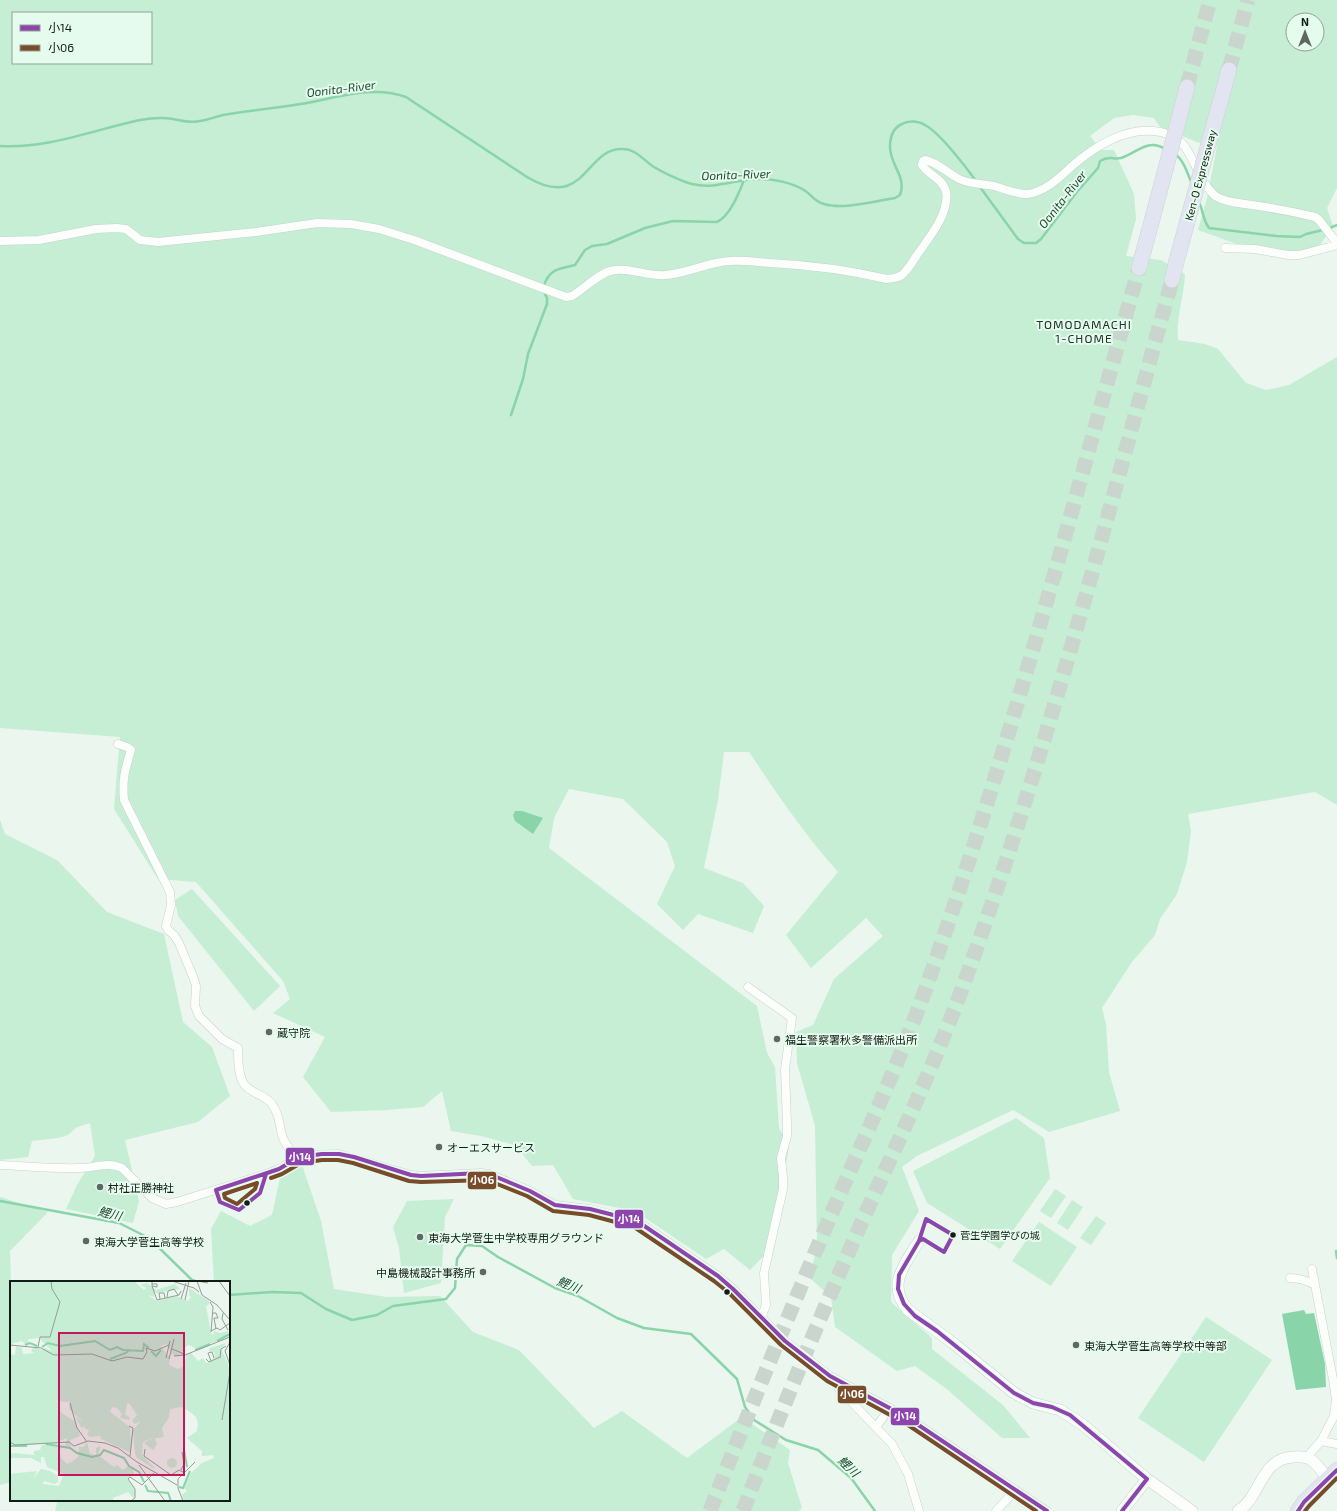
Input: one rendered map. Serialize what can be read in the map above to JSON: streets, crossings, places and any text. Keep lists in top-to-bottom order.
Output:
{
  "streets": {
    "highway": ["Ken-O Expressway"]
  },
  "districts": ["TOMODAMACHI 1-CHOME"],
  "water": ["Oonita-River", "鯉川"],
  "places": [
    "蔵守院",
    "福生警察署秋多警備派出所",
    "オーエスサービス",
    "村社正勝神社",
    "菅生学園学びの城",
    "東海大学菅生中学校専用グラウンド",
    "東海大学菅生高等学校",
    "中島機械設計事務所",
    "東海大学菅生高等学校中等部"
  ],
  "lines": ["transit line 小14", "transit line 小06"],
  "legend": ["小14", "小06"],
  "north": "top"
}
